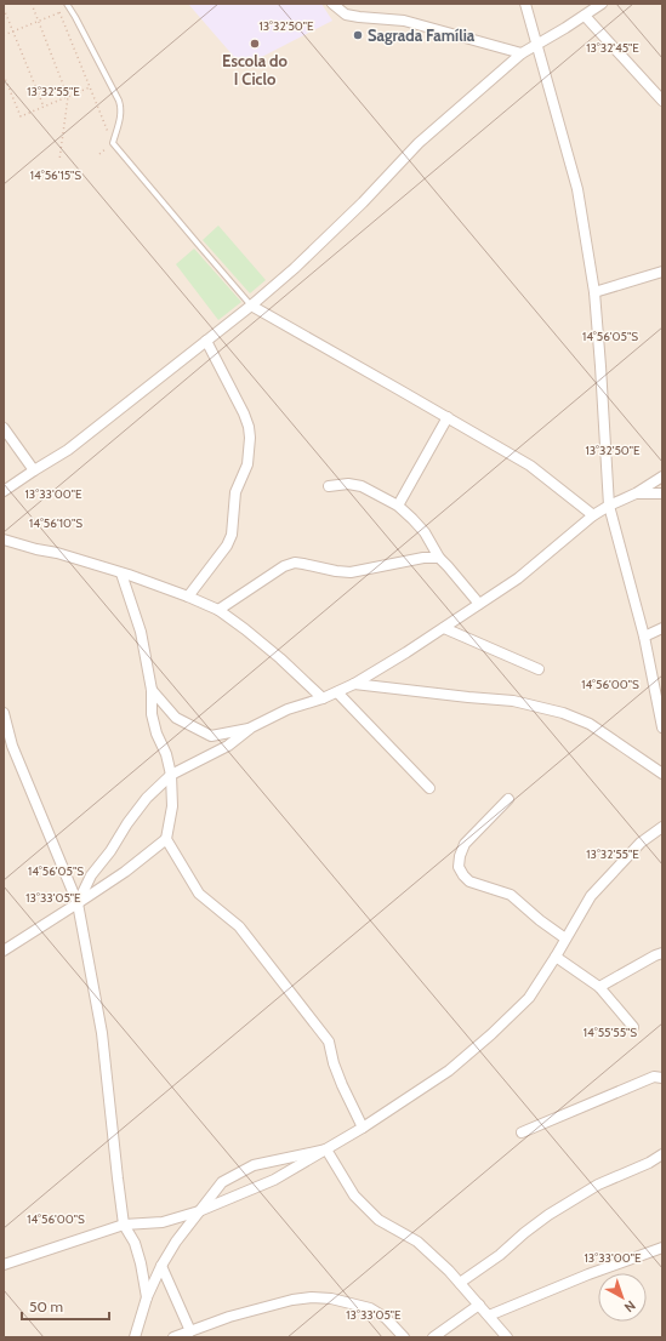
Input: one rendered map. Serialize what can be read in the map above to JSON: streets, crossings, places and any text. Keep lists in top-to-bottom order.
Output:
{
  "places": ["Sagrada Família", "Escola do I Ciclo"],
  "scale_bar": "50 m",
  "north": "bottom right",
  "coordinates": [
    "13°32'50\"E",
    "13°32'45\"E",
    "13°32'55\"E",
    "14°56'15\"S",
    "14°56'05\"S",
    "13°33'00\"E",
    "14°56'10\"S",
    "14°56'00\"S",
    "13°33'05\"E",
    "14°55'55\"S"
  ]
}
